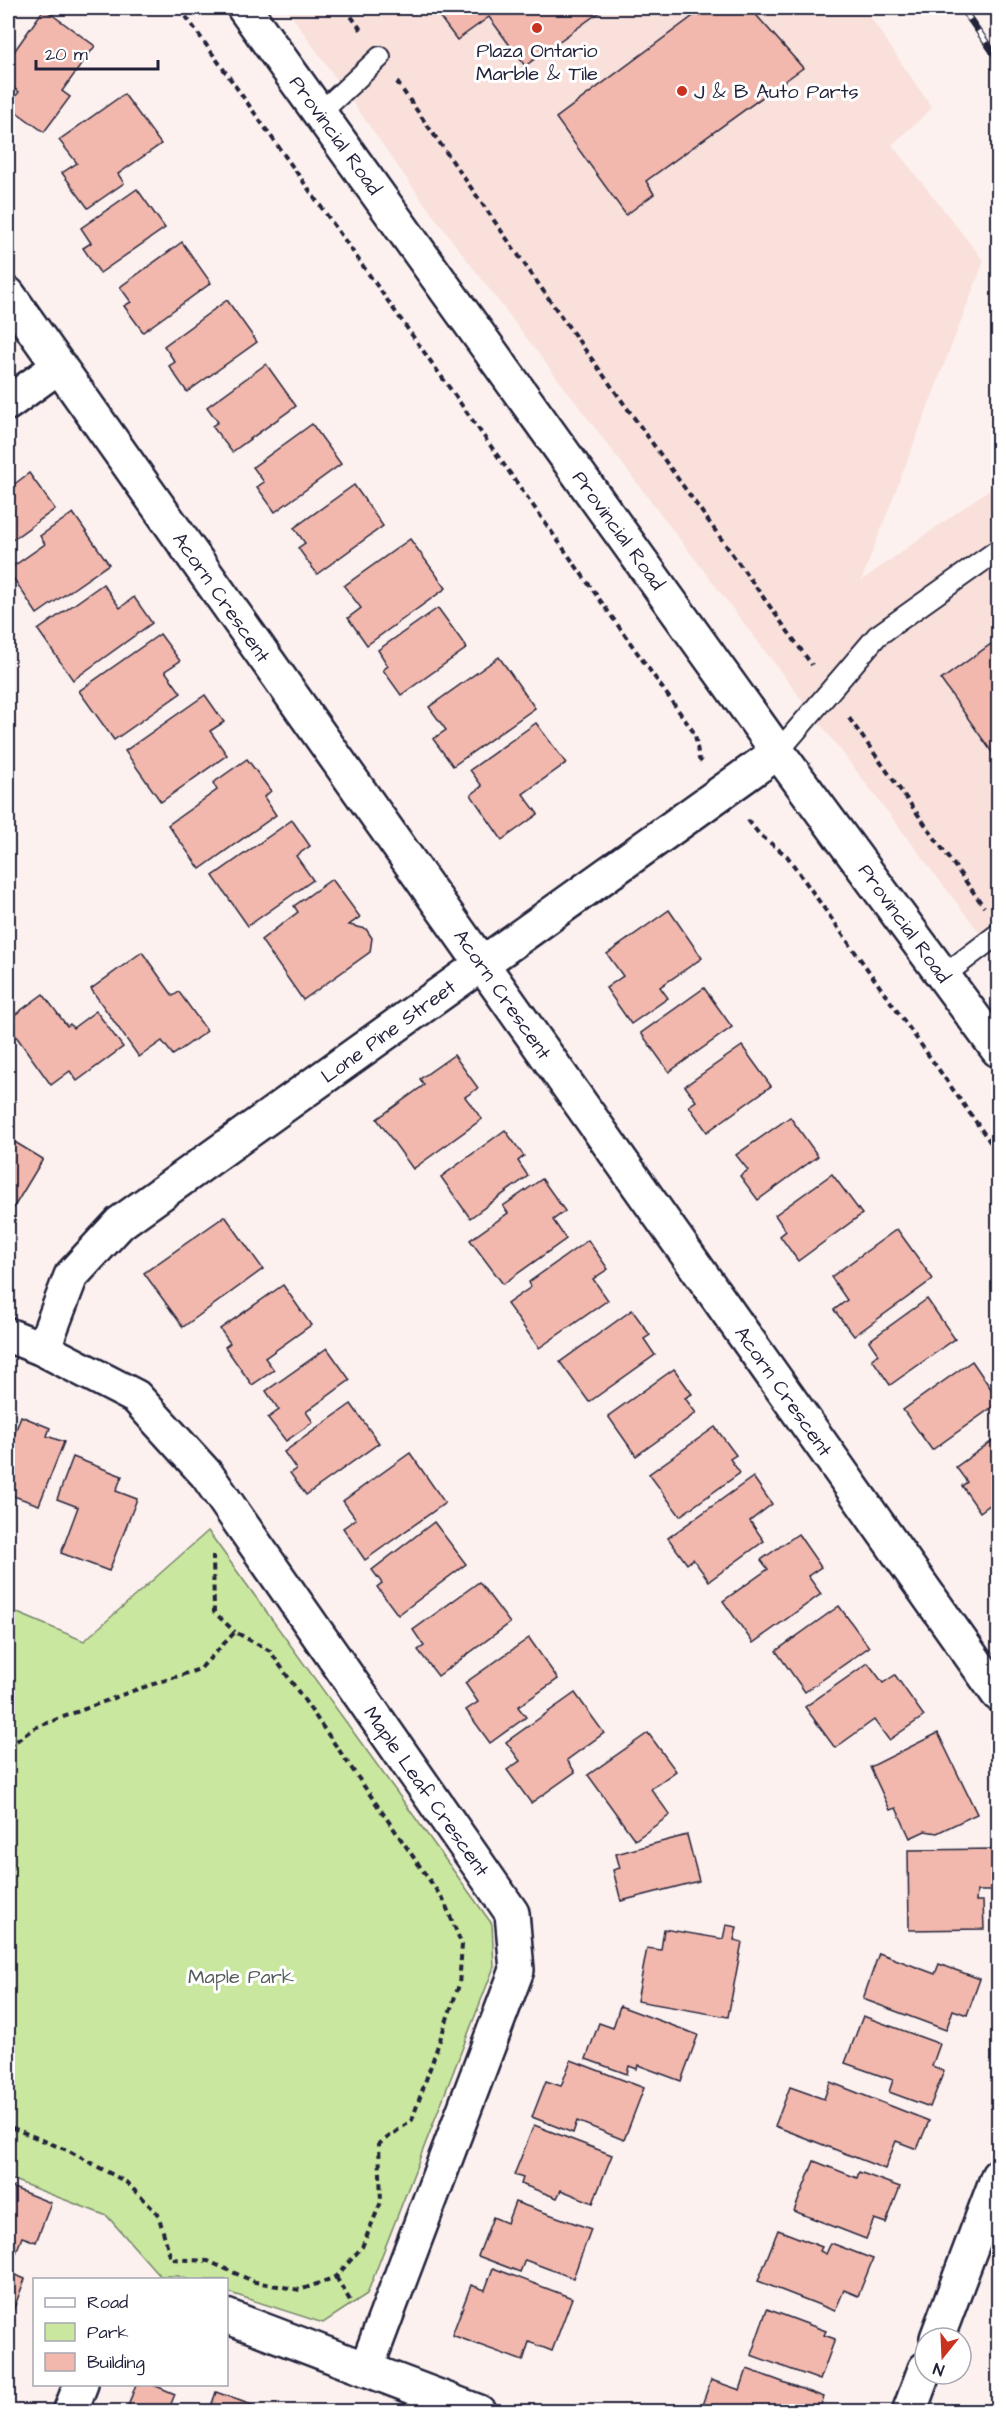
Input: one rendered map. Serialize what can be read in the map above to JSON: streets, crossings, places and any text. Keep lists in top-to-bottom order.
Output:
{
  "streets": {
    "street": [
      "Provincial Road",
      "Acorn Crescent",
      "Lone Pine Street",
      "Maple Leaf Crescent"
    ]
  },
  "crossings": [
    ["Provincial Road", "Lone Pine Street"],
    ["Acorn Crescent", "Lone Pine Street"],
    ["Lone Pine Street", "Maple Leaf Crescent"]
  ],
  "parks": ["Maple Park"],
  "places": ["Plaza Ontario Marble & Tile", "J & B Auto Parts"],
  "legend": ["Road", "Park", "Building"],
  "scale_bar": "20 m",
  "north": "bottom"
}
